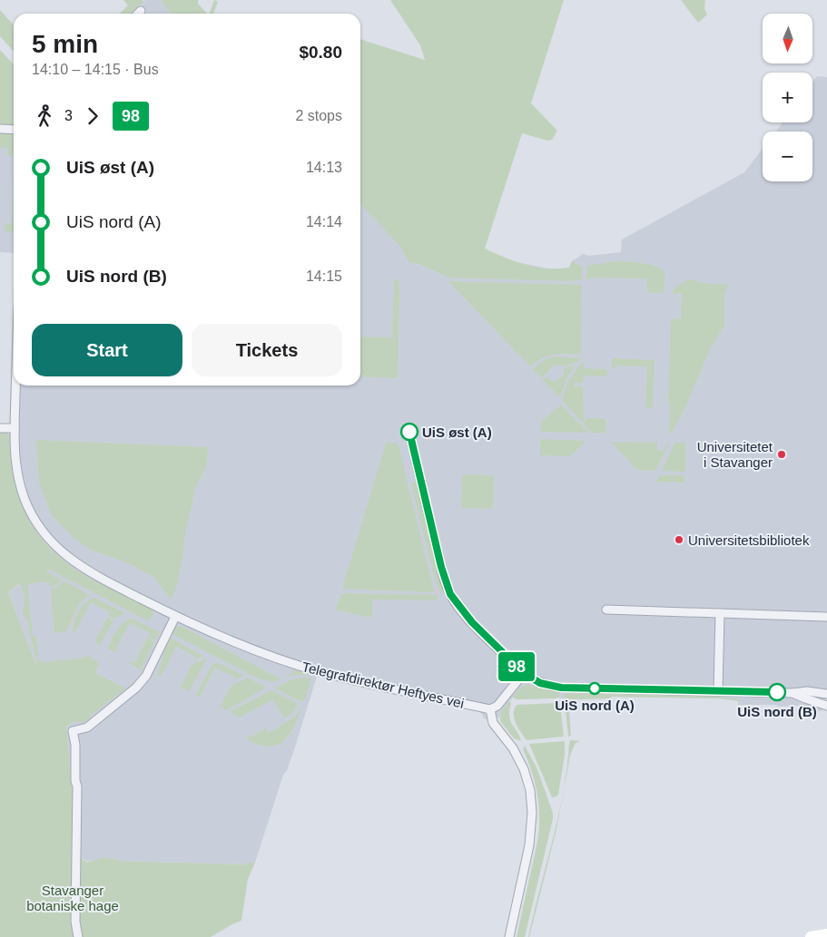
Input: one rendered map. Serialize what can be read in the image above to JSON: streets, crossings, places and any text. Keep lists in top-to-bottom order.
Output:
{
  "streets": {
    "street": ["Telegrafdirektør Heftyes vei"]
  },
  "parks": ["Stavanger botaniske hage"],
  "places": [
    "UiS øst (A)",
    "Universitetet i Stavanger",
    "Universitetsbibliotek",
    "UiS nord (A)",
    "UiS nord (B)"
  ],
  "lines": ["bus line 98"],
  "north": "bottom",
  "page": {
    "on_map": "98",
    "map_buttons": ["+", "−"],
    "heading": ["5 min", "14:10 – 14:15 · Bus", "$0.80"],
    "legs": ["3", "98", "2 stops"],
    "list": [
      {
        "name": "UiS øst (A)",
        "value": "14:13"
      },
      {
        "name": "UiS nord (A)",
        "value": "14:14"
      },
      {
        "name": "UiS nord (B)",
        "value": "14:15"
      }
    ],
    "buttons": ["Start", "Tickets"]
  }
}
